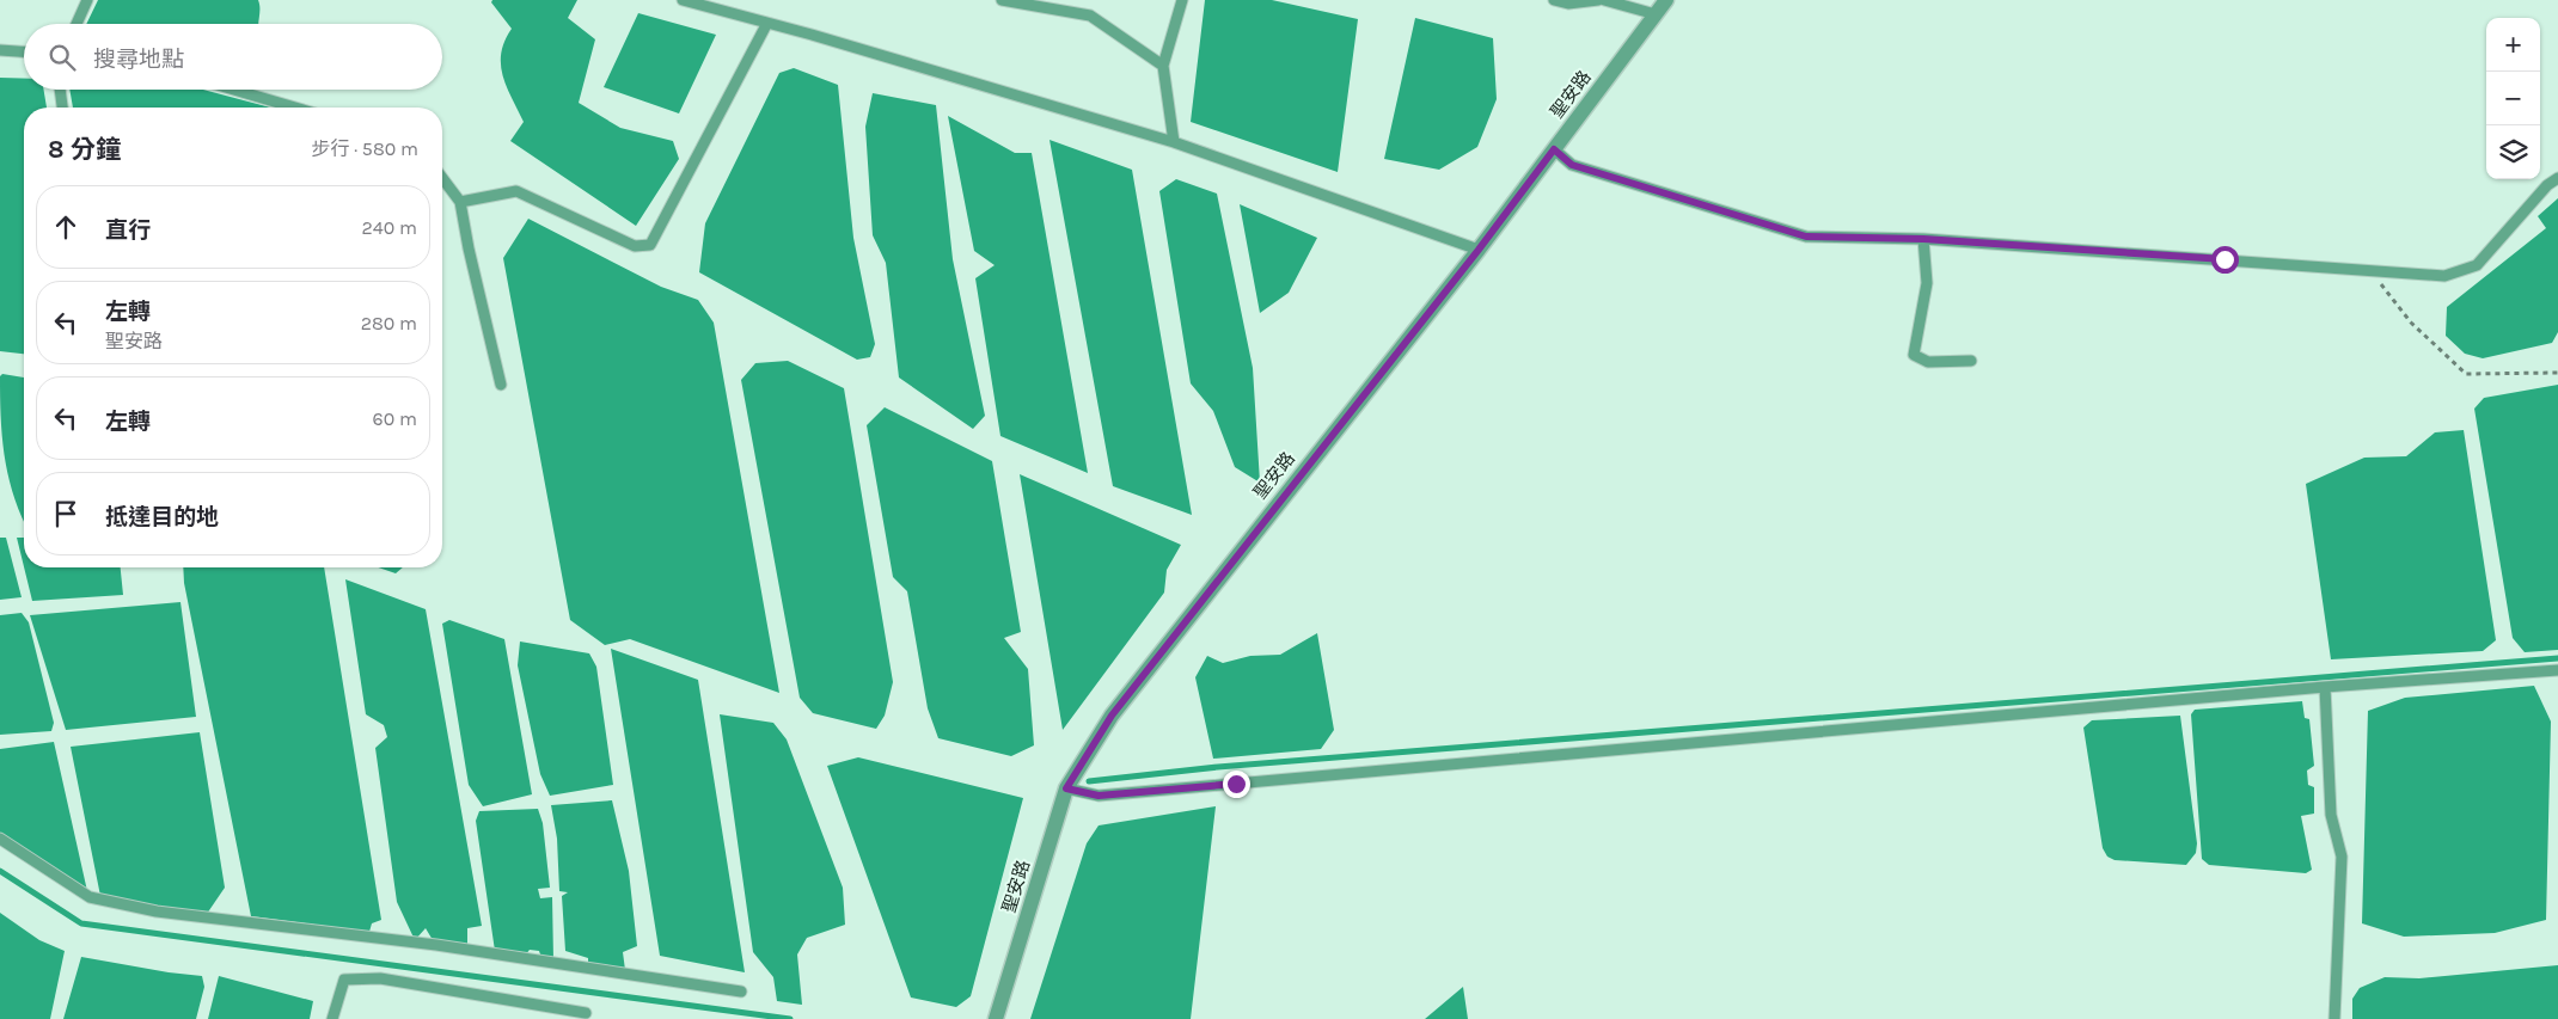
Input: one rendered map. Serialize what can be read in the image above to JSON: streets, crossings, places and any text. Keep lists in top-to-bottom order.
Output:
{
  "streets": {
    "street": ["聖安路"]
  },
  "page": {
    "map_buttons": ["+", "−"],
    "search": "搜尋地點",
    "heading": ["8 分鐘", "步行 · 580 m"],
    "list": [
      ["直行", "240 m"],
      ["左轉", "聖安路", "280 m"],
      ["左轉", "60 m"],
      "抵達目的地"
    ]
  }
}
